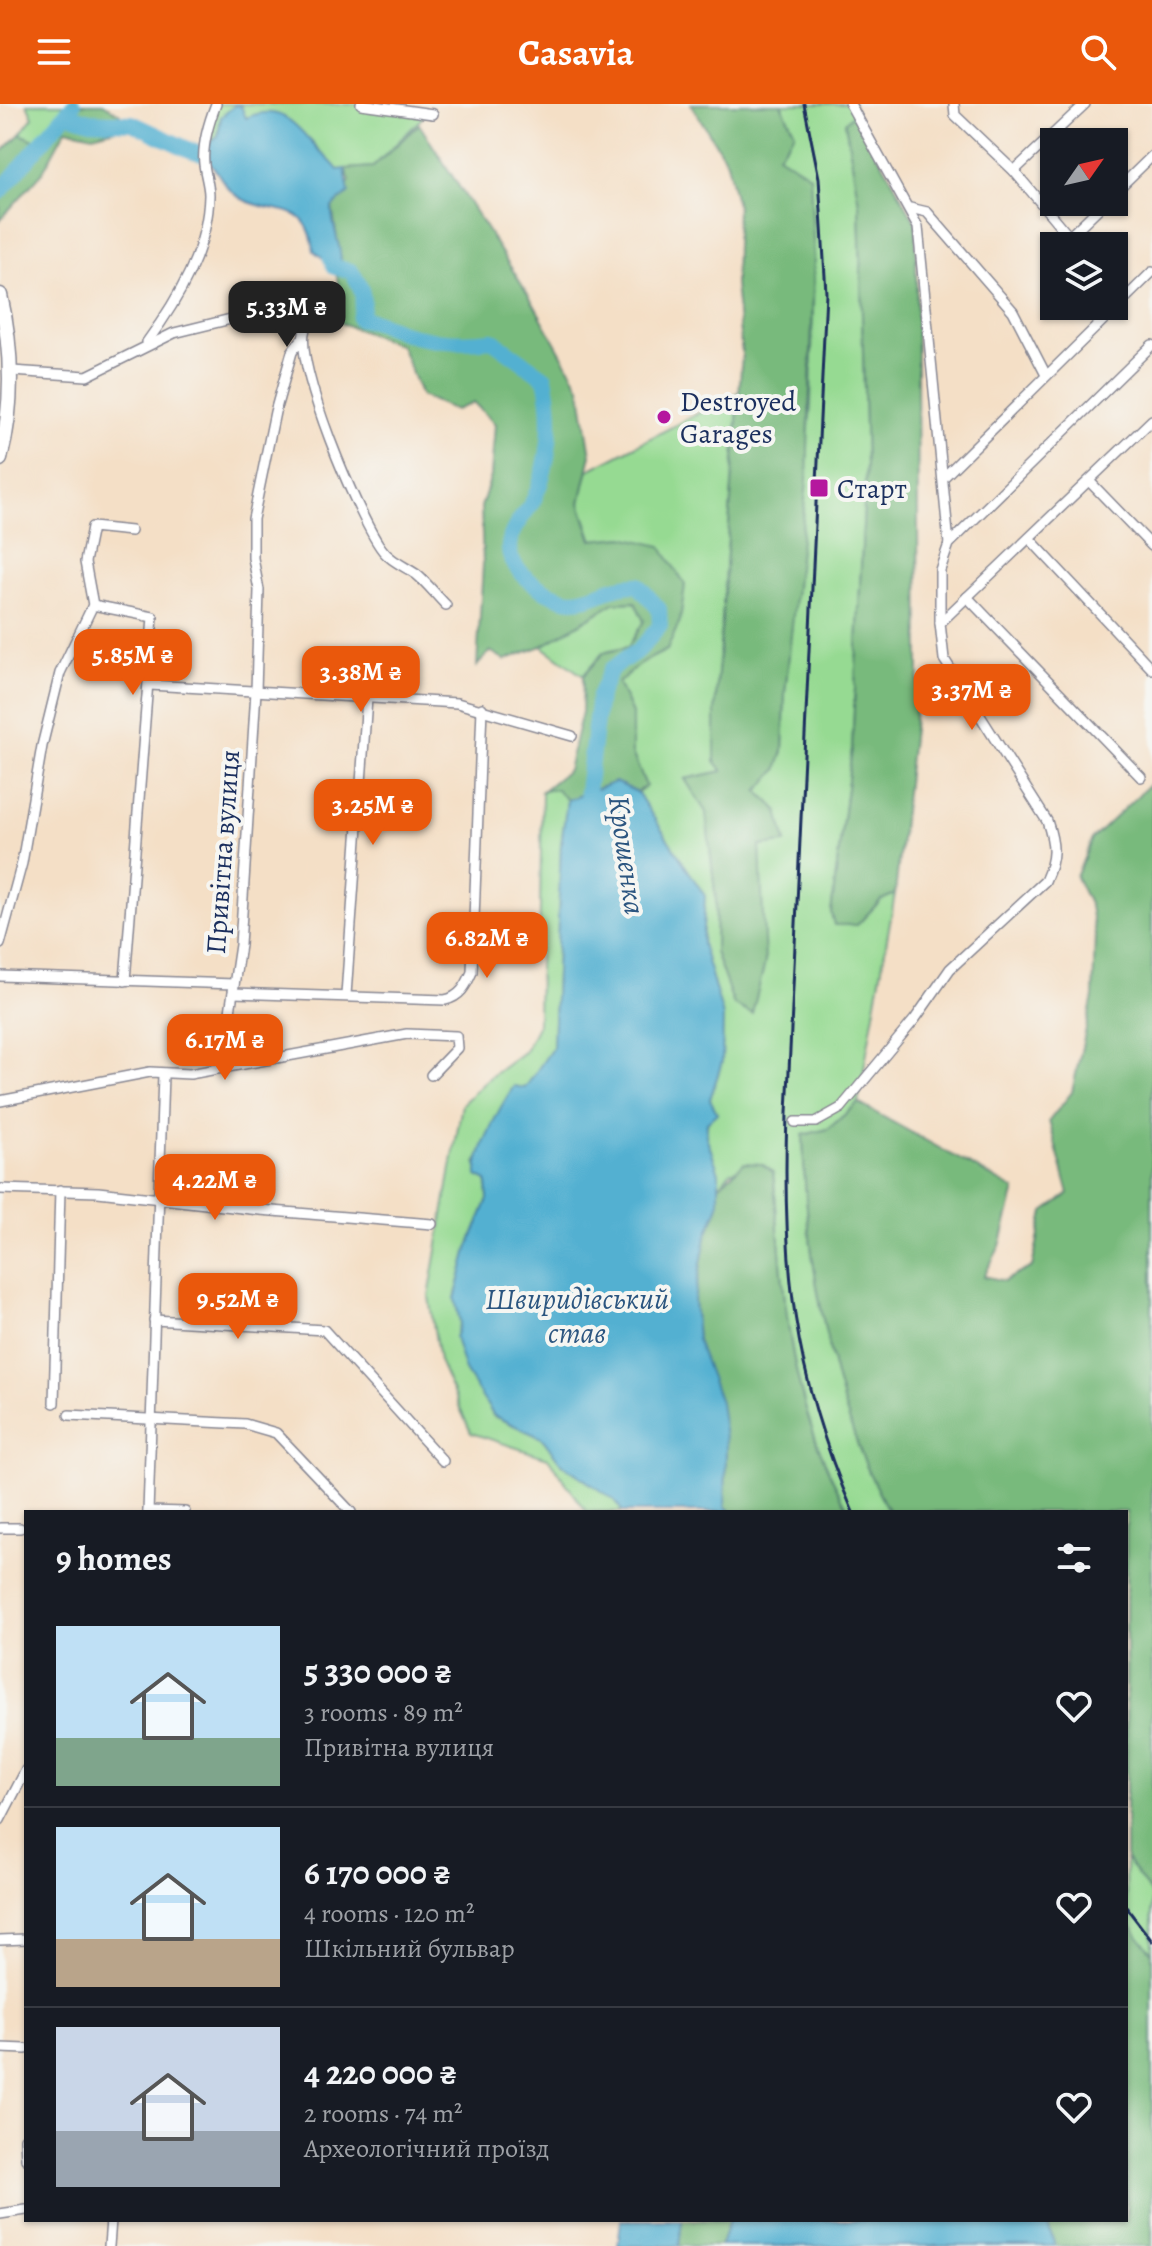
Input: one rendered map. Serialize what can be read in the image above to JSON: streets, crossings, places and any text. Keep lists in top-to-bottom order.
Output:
{
  "streets": {
    "street": ["Привітна вулиця"]
  },
  "water": ["Крошенка", "Швиридівський став"],
  "places": {
    "other": ["Destroyed Garages"],
    "transit": ["Старт"]
  },
  "north": "top right",
  "page": {
    "header": "Casavia",
    "price": [
      "5.33M ₴",
      "5.85M ₴",
      "3.38M ₴",
      "3.37M ₴",
      "3.25M ₴",
      "6.82M ₴",
      "6.17M ₴",
      "4.22M ₴",
      "9.52M ₴"
    ],
    "heading": "9 homes",
    "list": [
      {
        "name": "5 330 000 ₴",
        "note": "3 rooms · 89 m² · Привітна вулиця"
      },
      {
        "name": "6 170 000 ₴",
        "note": "4 rooms · 120 m² · Шкільний бульвар"
      },
      {
        "name": "4 220 000 ₴",
        "note": "2 rooms · 74 m² · Археологічний проїзд"
      }
    ]
  }
}
